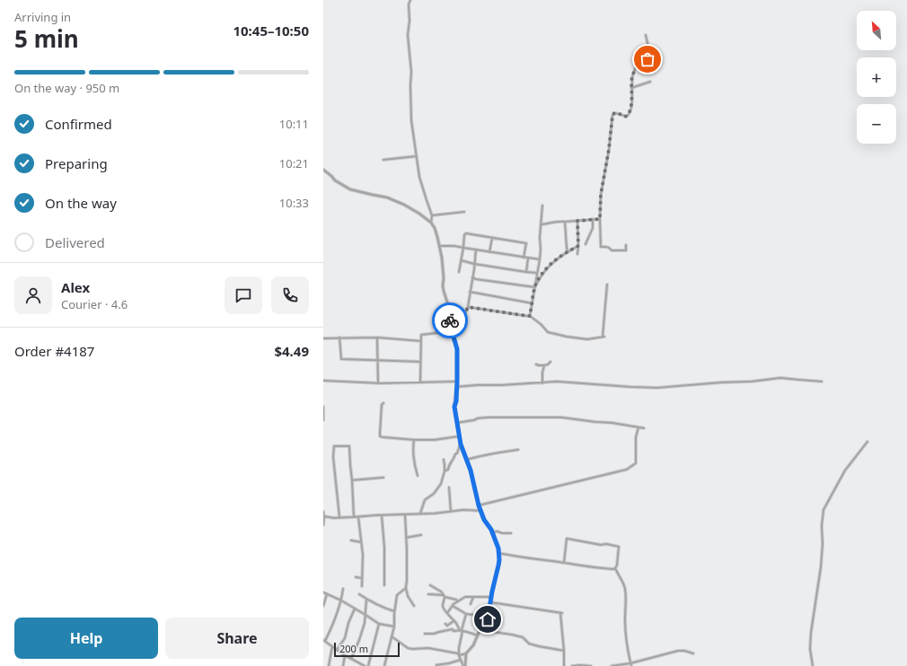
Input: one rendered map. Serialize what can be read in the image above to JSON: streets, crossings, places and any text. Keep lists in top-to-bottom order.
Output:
{
  "scale_bar": "200 m",
  "north": "top left",
  "page": {
    "heading": ["5 min", "Arriving in", "10:45–10:50"],
    "panel": [
      "Alex",
      "Courier · 4.6",
      "Order #4187",
      "$4.49"
    ],
    "map_buttons": ["+", "−"],
    "bar": "On the way · 950 m",
    "list": [
      ["Confirmed", "10:11"],
      ["Preparing", "10:21"],
      ["On the way", "10:33"],
      "Delivered"
    ],
    "buttons": ["Help", "Share"],
    "scale": "200 m"
  }
}
